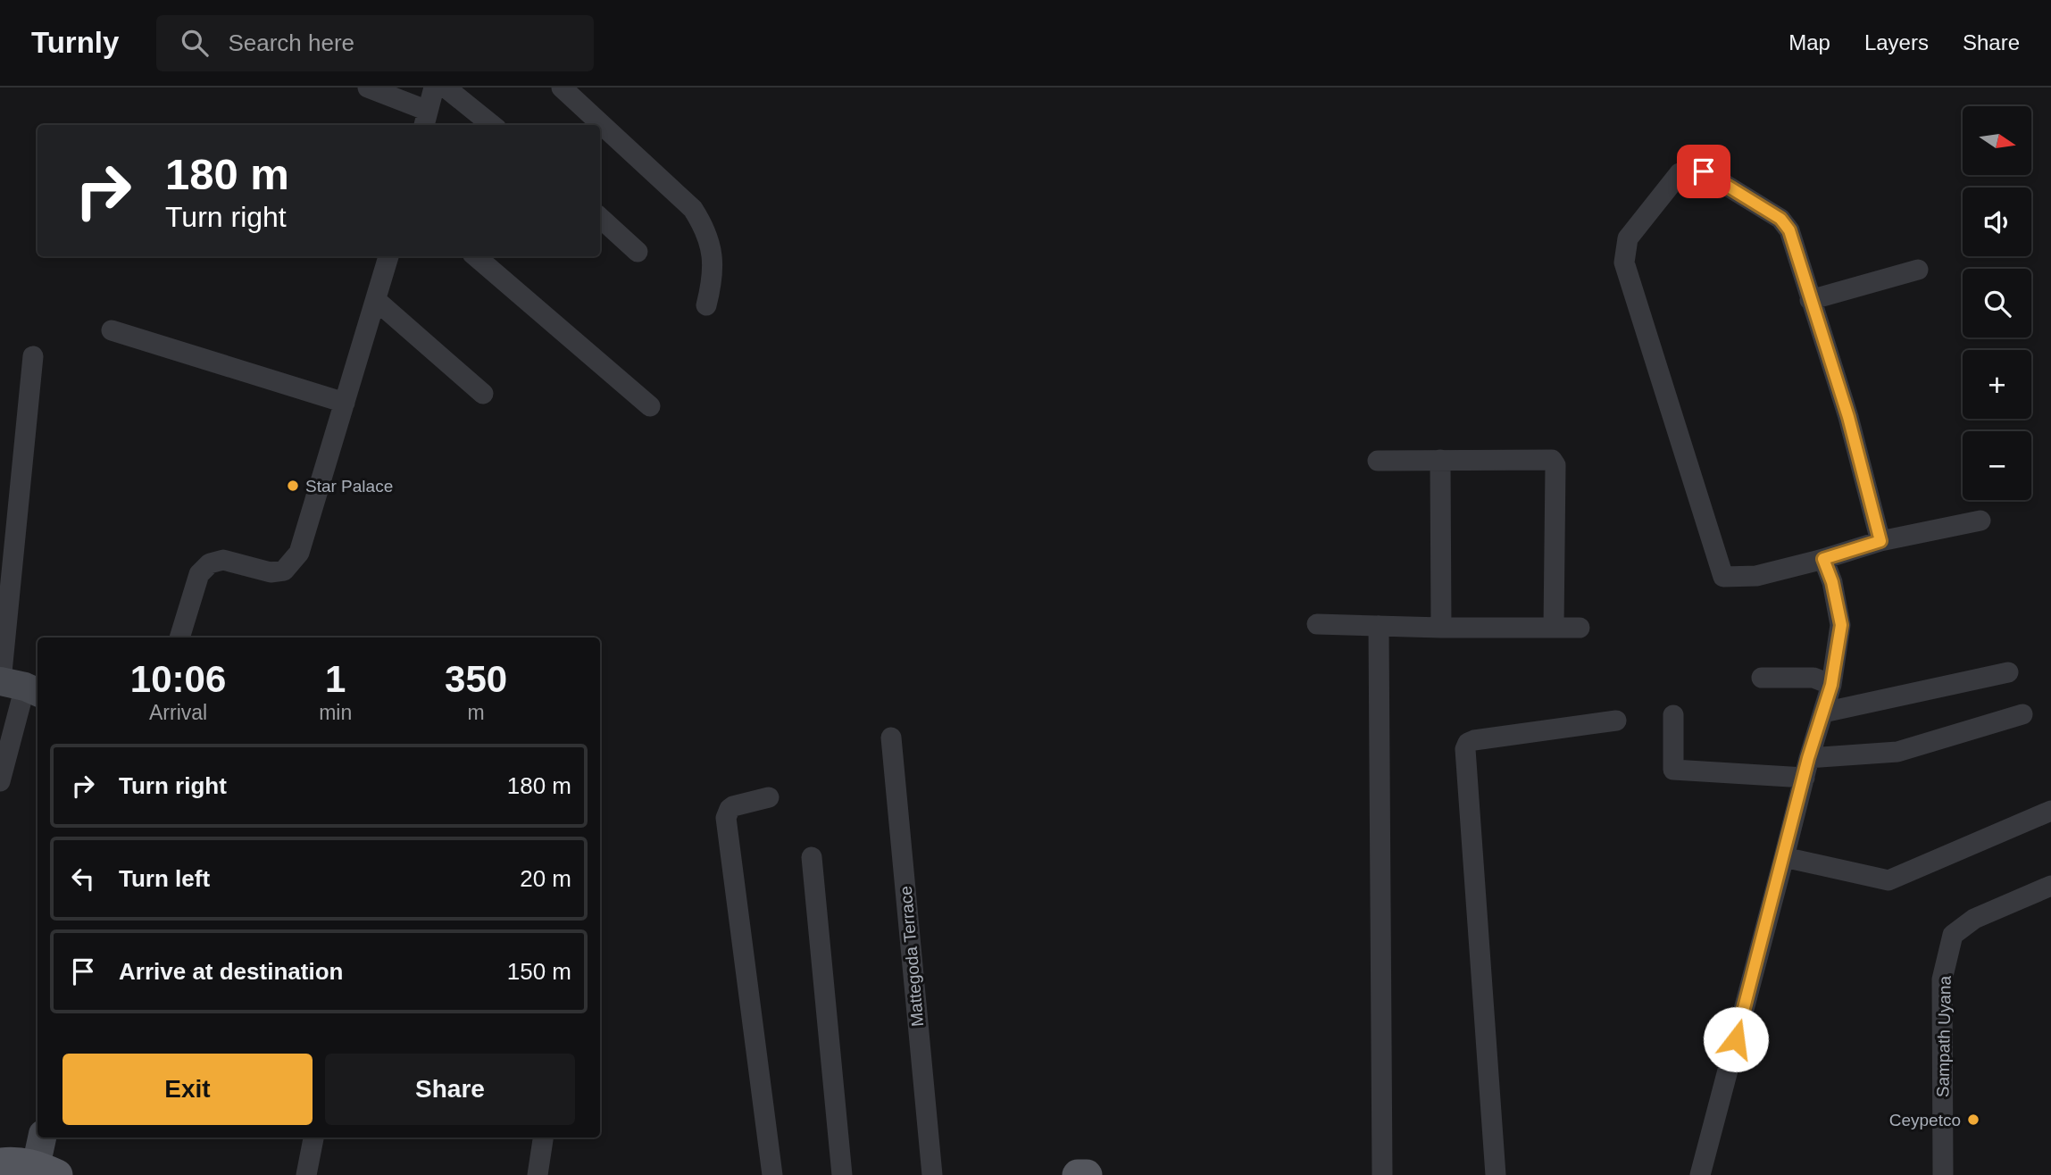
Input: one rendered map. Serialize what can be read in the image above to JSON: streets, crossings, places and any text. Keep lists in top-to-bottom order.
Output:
{
  "streets": {
    "street": ["Mattegoda Terrace", "Sampath Uyana"]
  },
  "places": ["Star Palace", "Ceypetco"],
  "north": "right",
  "page": {
    "header": "Turnly",
    "search": "Search here",
    "nav": ["Map", "Layers", "Share"],
    "map_buttons": ["+", "−"],
    "turn": ["180 m", "Turn right"],
    "eta": [
      "10:06",
      "Arrival",
      "1",
      "min",
      "350",
      "m"
    ],
    "list": [
      {
        "name": "Turn right",
        "value": "180 m"
      },
      {
        "name": "Turn left",
        "value": "20 m"
      },
      {
        "name": "Arrive at destination",
        "value": "150 m"
      }
    ],
    "buttons": ["Exit", "Share"]
  }
}
